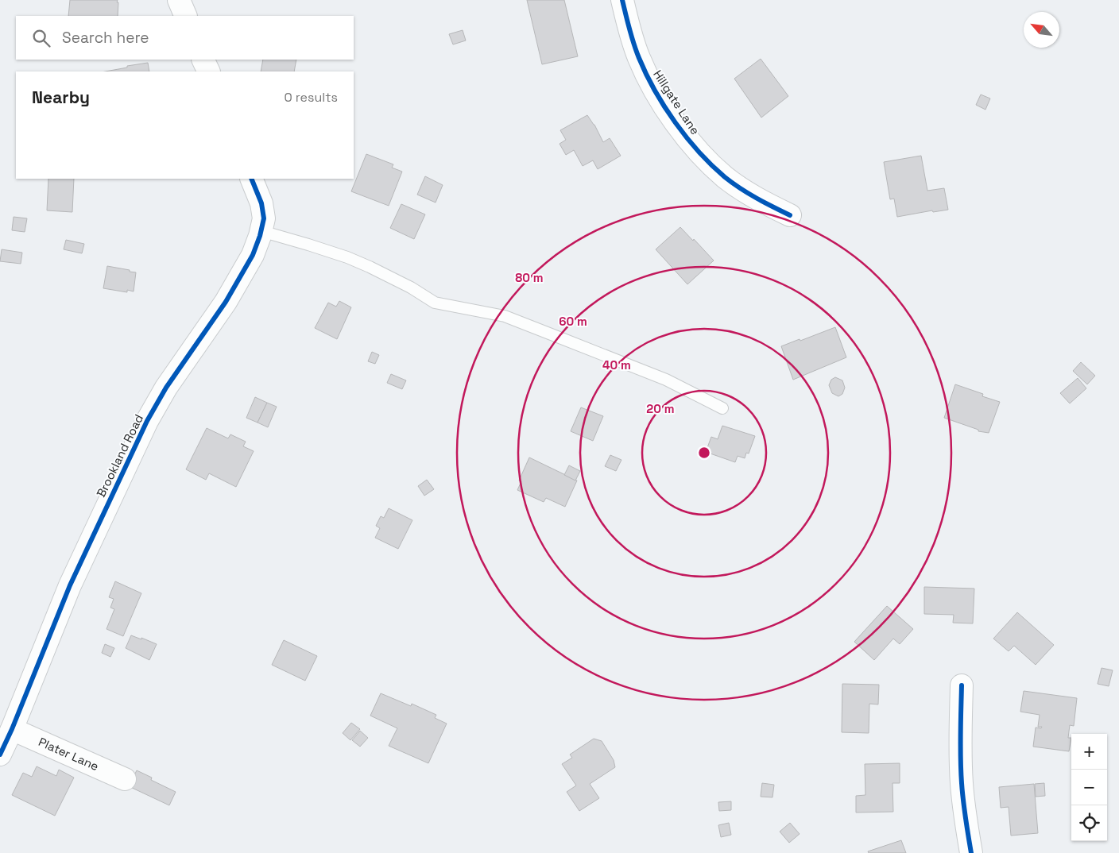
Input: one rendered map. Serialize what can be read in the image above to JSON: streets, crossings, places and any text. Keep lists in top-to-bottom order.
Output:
{
  "streets": {
    "street": ["Hillgate Lane", "Brookland Road", "Plater Lane"]
  },
  "crossings": [
    ["Brookland Road", "Plater Lane"]
  ],
  "north": "top left",
  "page": {
    "search": "Search here",
    "heading": ["Nearby", "0 results"],
    "map_buttons": ["+", "−"]
  },
  "rings": [
    "80 m",
    "60 m",
    "40 m",
    "20 m"
  ]
}
